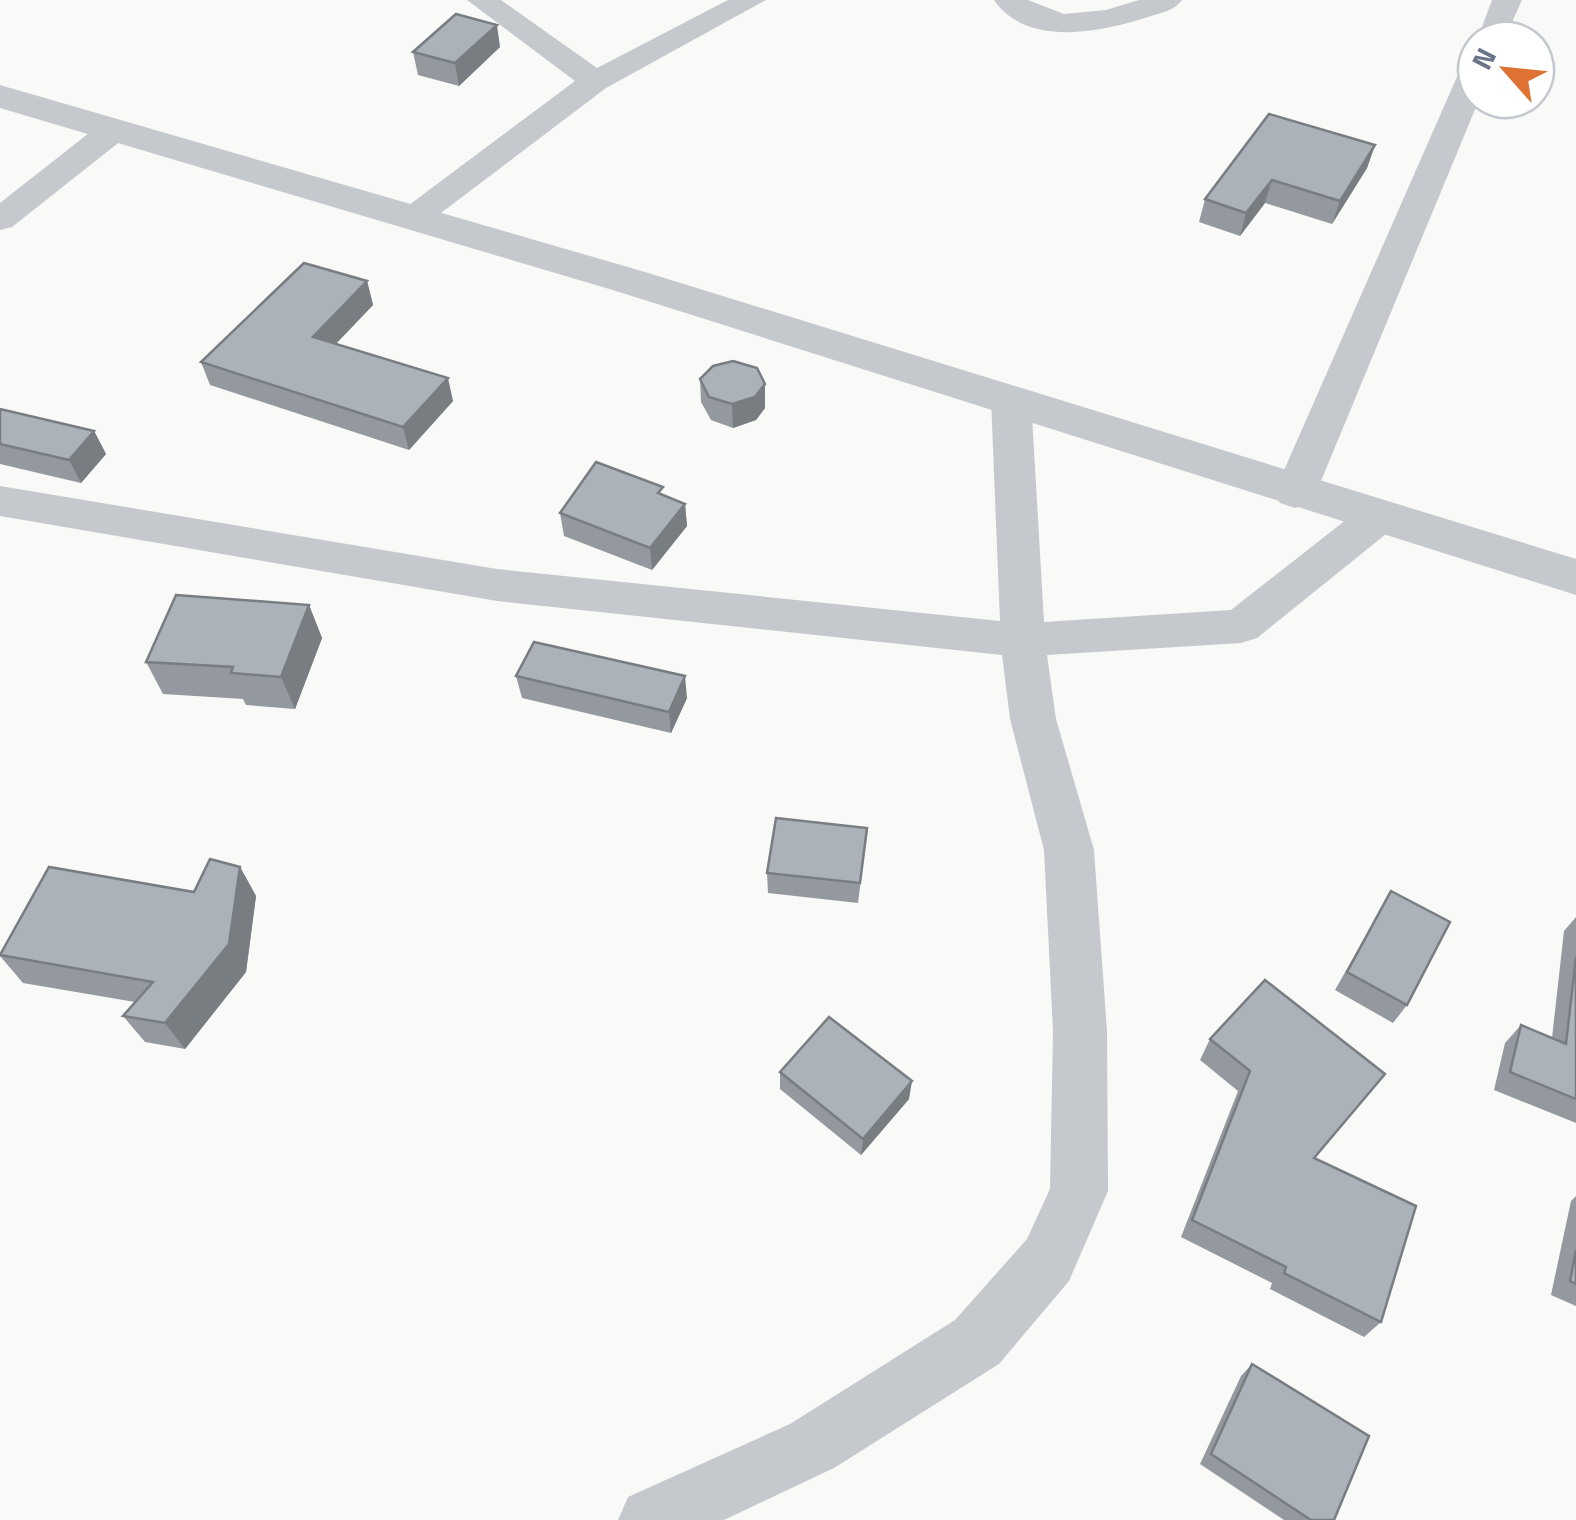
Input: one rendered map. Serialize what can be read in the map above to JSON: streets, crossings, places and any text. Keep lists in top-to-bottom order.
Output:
{
  "north": "top left"
}
